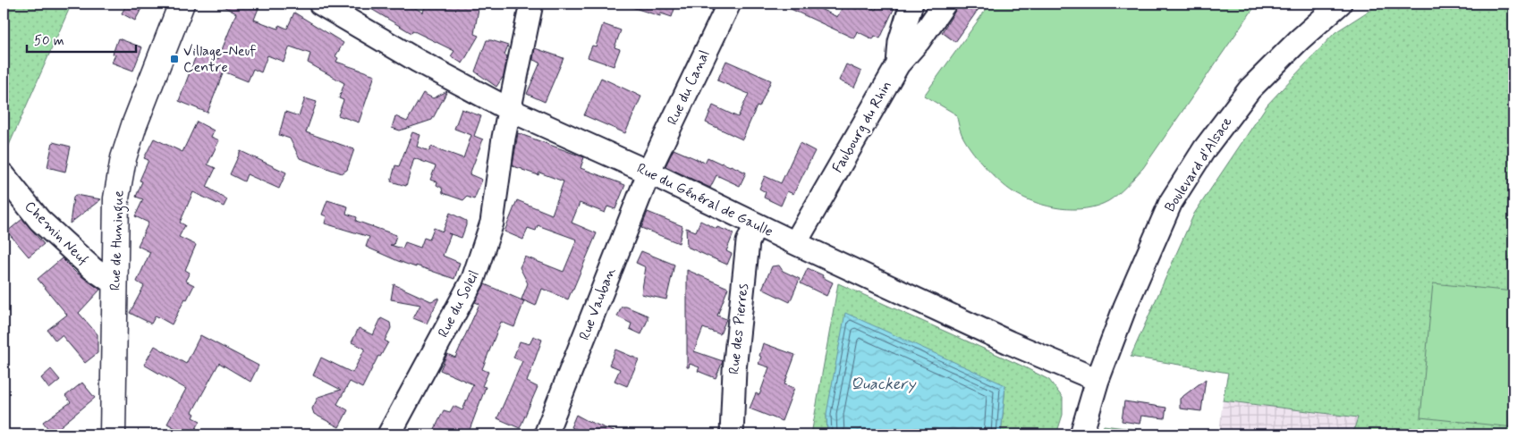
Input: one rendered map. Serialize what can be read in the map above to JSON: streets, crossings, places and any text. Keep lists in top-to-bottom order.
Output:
{
  "streets": {
    "main road": ["Rue de Huningue"],
    "street": [
      "Rue du Canal",
      "Faubourg du Rhin",
      "Boulevard d'Alsace",
      "Rue du Général de Gaulle",
      "Chemin Neuf",
      "Rue du Soleil",
      "Rue Vauban",
      "Rue des Pierres"
    ]
  },
  "crossings": [
    ["Rue du Canal", "Rue du Général de Gaulle"],
    ["Rue du Canal", "Rue Vauban"],
    ["Faubourg du Rhin", "Rue du Général de Gaulle"],
    ["Boulevard d'Alsace", "Rue du Général de Gaulle"],
    ["Rue du Général de Gaulle", "Rue du Soleil"],
    ["Rue du Général de Gaulle", "Rue Vauban"],
    ["Rue du Général de Gaulle", "Rue des Pierres"],
    ["Chemin Neuf", "Rue de Huningue"]
  ],
  "water": ["Quackery"],
  "places": {
    "transit": ["Village-Neuf Centre"]
  },
  "scale_bar": "50 m"
}
